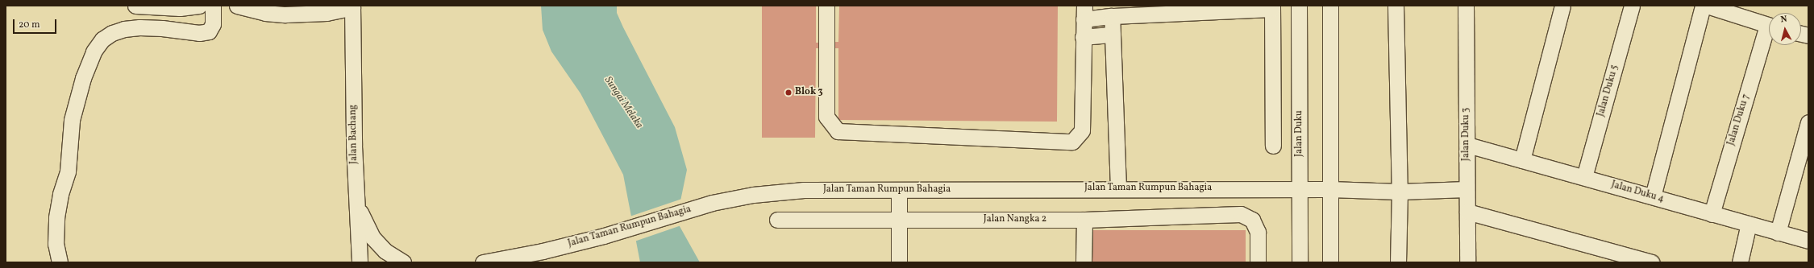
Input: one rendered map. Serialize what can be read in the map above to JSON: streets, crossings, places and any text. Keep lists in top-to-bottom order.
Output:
{
  "streets": {
    "street": [
      "Jalan Duku 5",
      "Jalan Duku 7",
      "Jalan Duku",
      "Jalan Bachang",
      "Jalan Duku 3",
      "Jalan Taman Rumpun Bahagia",
      "Jalan Duku 4",
      "Jalan Nangka 2"
    ]
  },
  "crossings": [
    ["Jalan Duku 5", "Jalan Duku 4"],
    ["Jalan Duku 7", "Jalan Duku 4"],
    ["Jalan Duku", "Jalan Taman Rumpun Bahagia"],
    ["Jalan Duku 3", "Jalan Taman Rumpun Bahagia"],
    ["Jalan Duku 3", "Jalan Duku 4"]
  ],
  "water": ["Sungai Melaka"],
  "places": ["Blok 3"],
  "scale_bar": "20 m",
  "north": "top"
}
